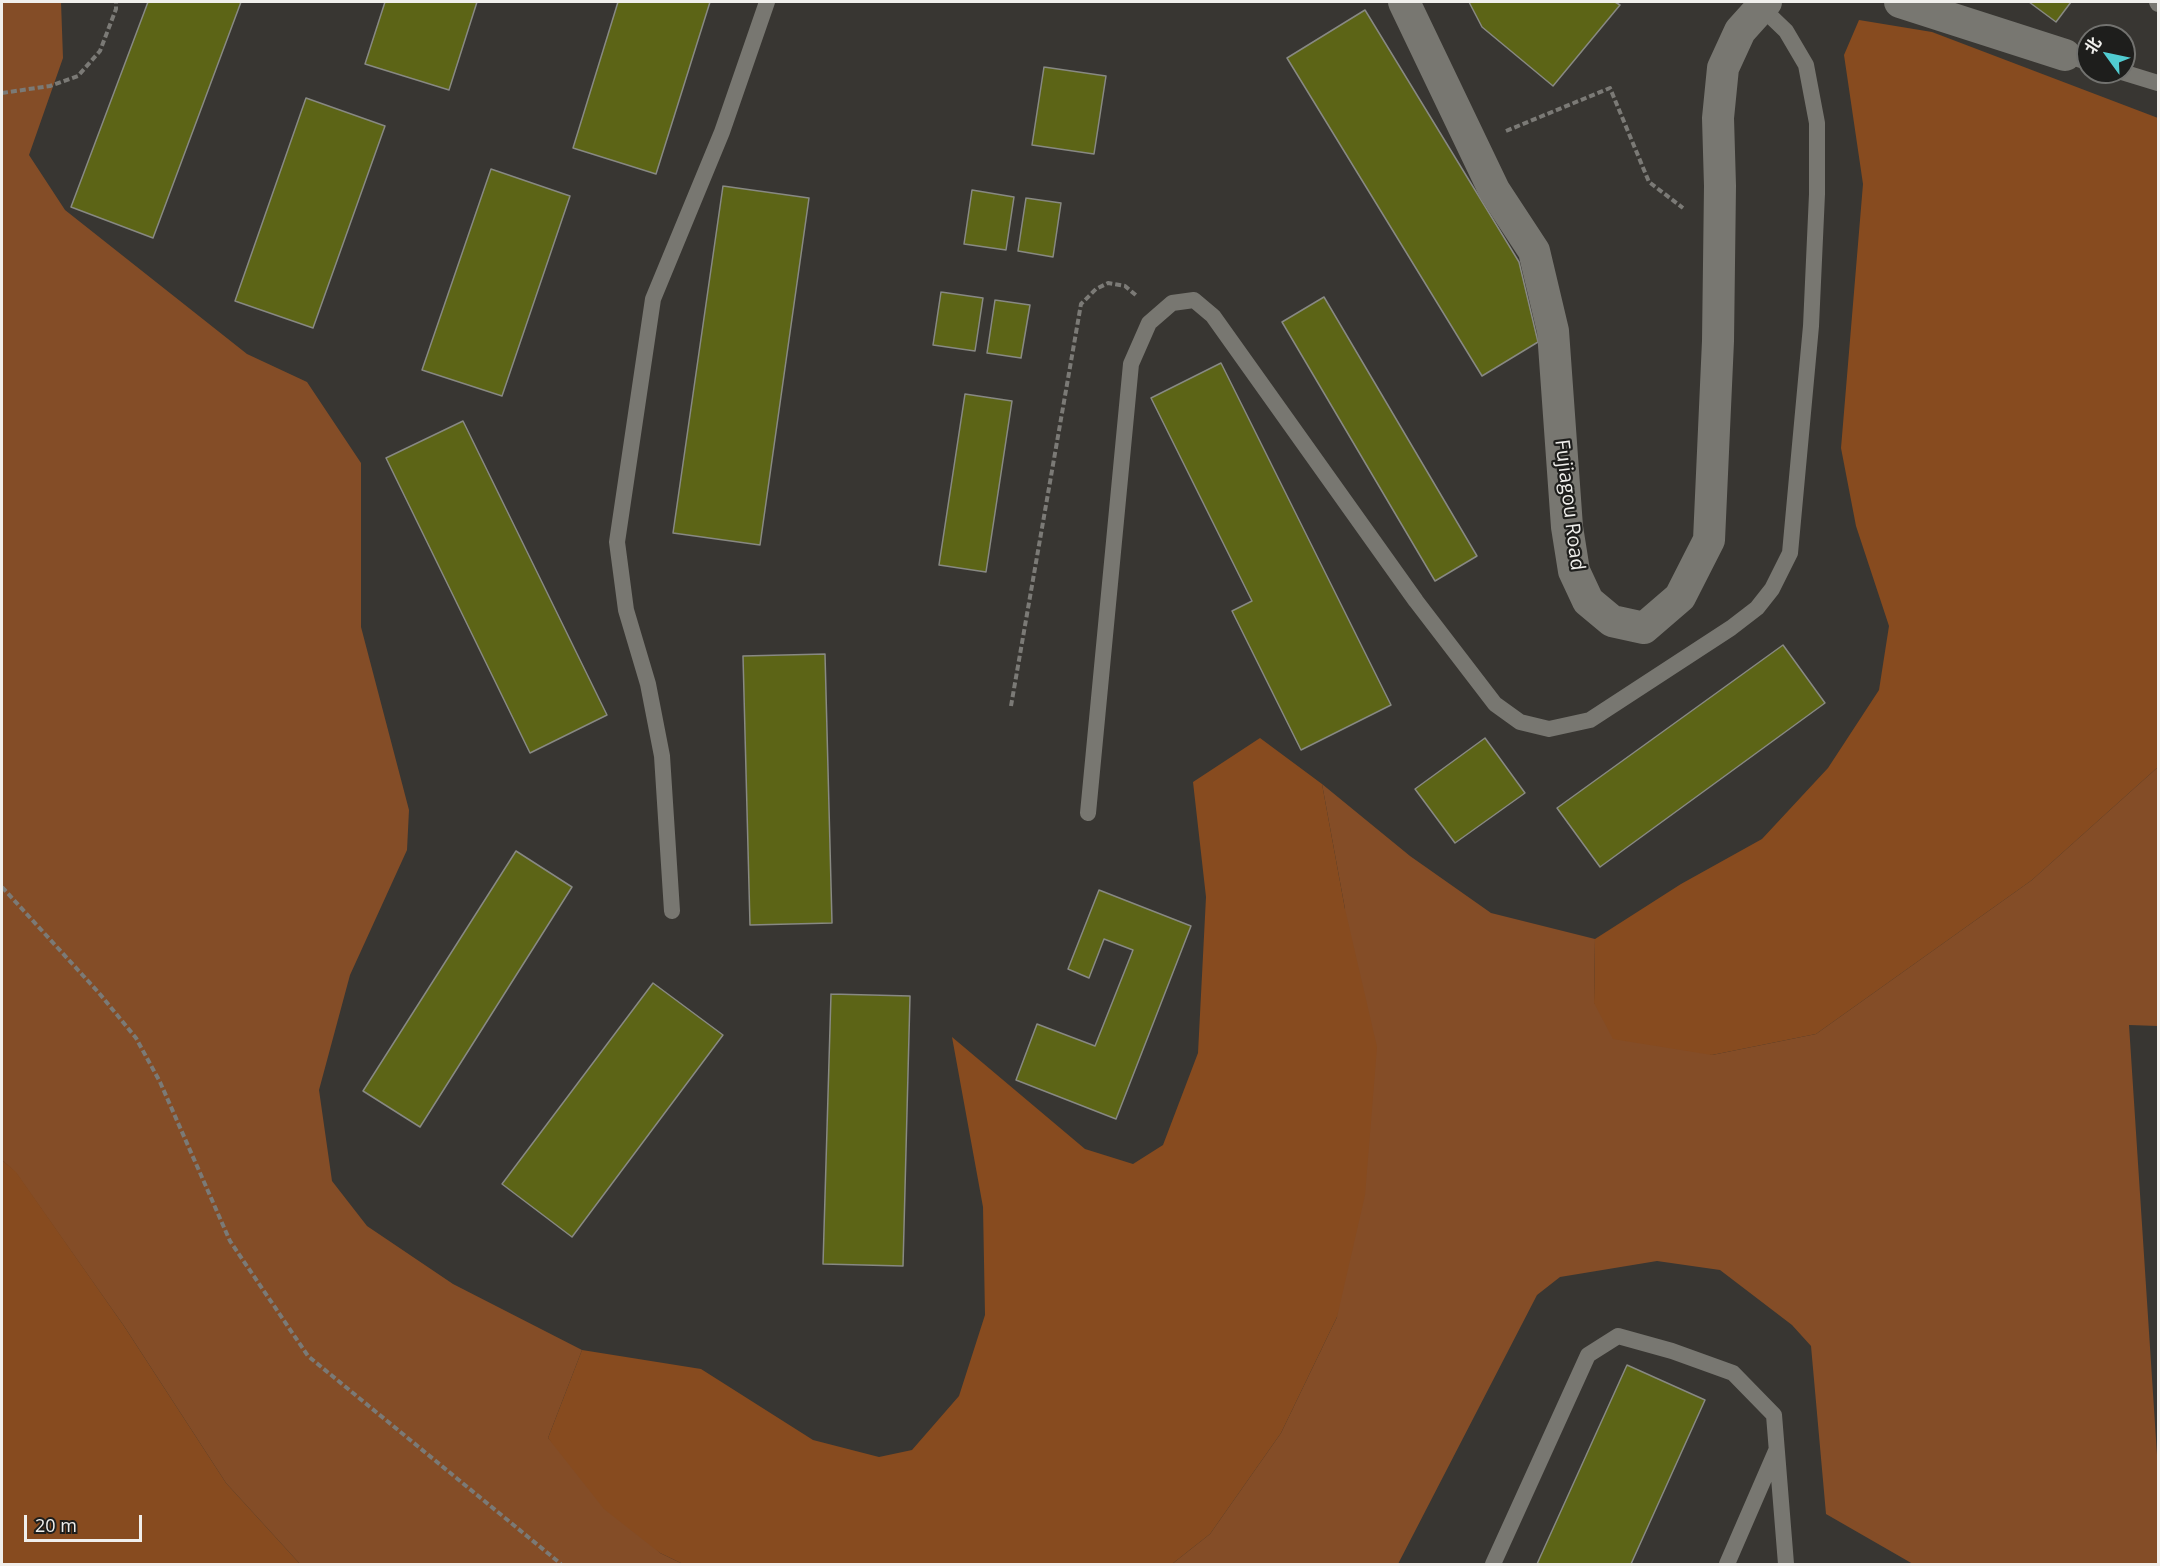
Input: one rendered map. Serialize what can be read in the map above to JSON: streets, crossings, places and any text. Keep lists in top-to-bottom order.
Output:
{
  "streets": {
    "street": ["Fujiagou Road"]
  },
  "scale_bar": "20 m",
  "north": "top left"
}
